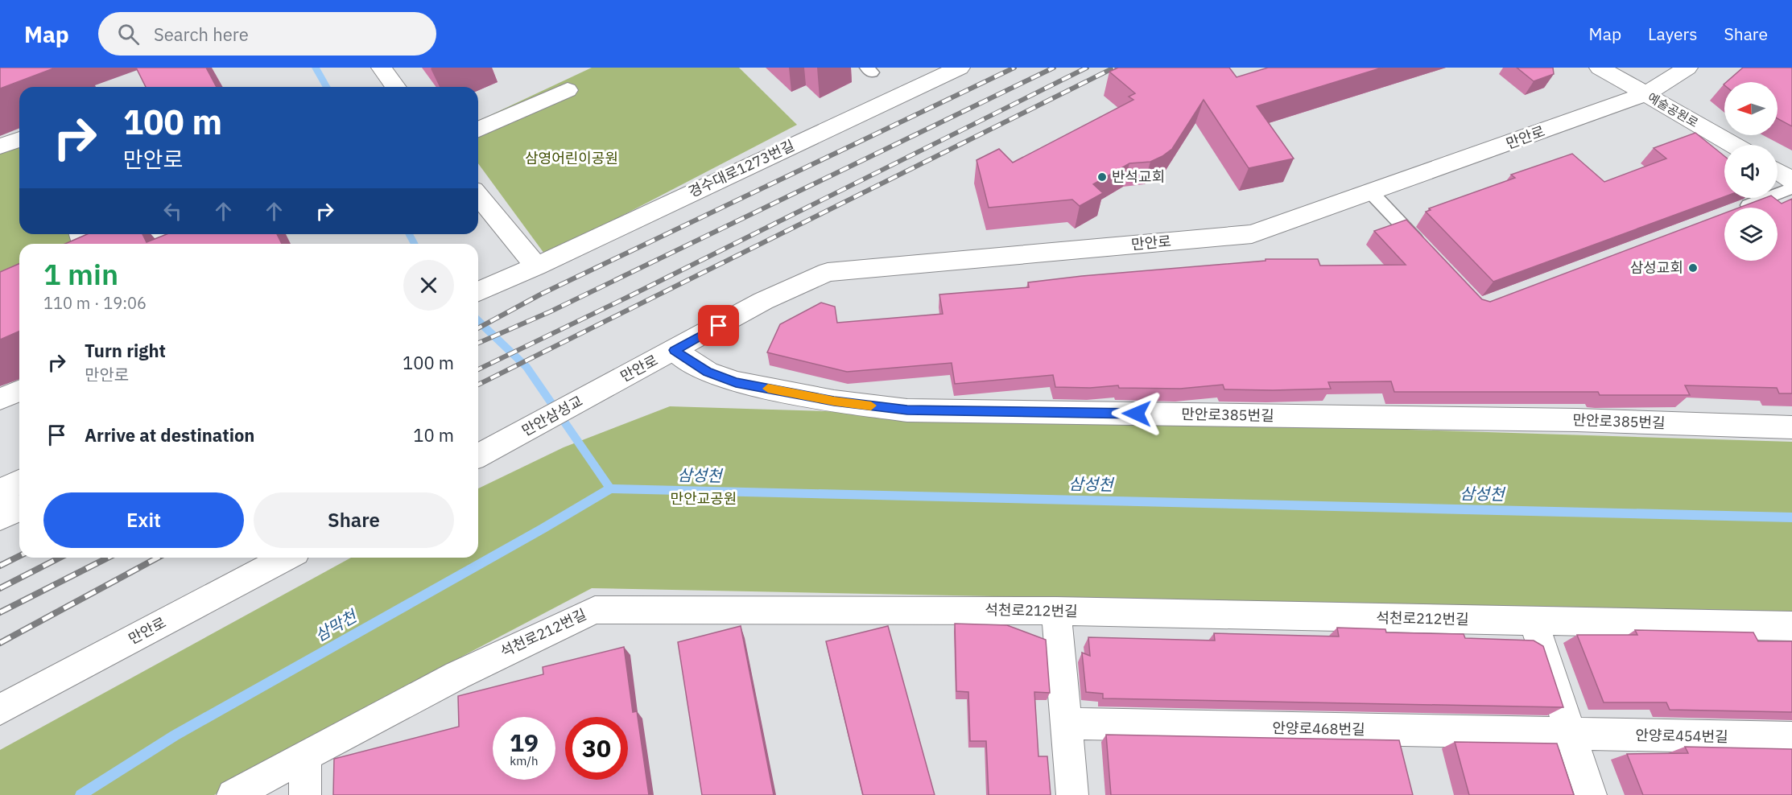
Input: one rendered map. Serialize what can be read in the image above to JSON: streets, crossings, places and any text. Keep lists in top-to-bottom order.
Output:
{
  "streets": {
    "street": [
      "예술공원로",
      "만안로",
      "경수대로1273번길",
      "만안로385번길",
      "만안삼성교",
      "석천로212번길",
      "안양로468번길",
      "안양로454번길"
    ]
  },
  "crossings": [
    ["예술공원로", "만안로"],
    ["만안로", "만안로385번길"],
    ["만안로", "만안삼성교"],
    ["안양로468번길", "안양로454번길"]
  ],
  "water": ["삼성천", "삼막천"],
  "parks": ["삼영어린이공원", "만안교공원"],
  "places": ["반석교회", "삼성교회"],
  "north": "left",
  "page": {
    "header": "Map",
    "search": "Search here",
    "nav": ["Map", "Layers", "Share"],
    "turn": ["100 m", "만안로"],
    "heading": ["1 min", "110 m · 19:06"],
    "list": [
      {
        "name": "Turn right",
        "note": "만안로",
        "value": "100 m"
      },
      {
        "name": "Arrive at destination",
        "value": "10 m"
      }
    ],
    "buttons": ["Exit", "Share"],
    "speed": "19 km/h",
    "limit": "30"
  }
}
